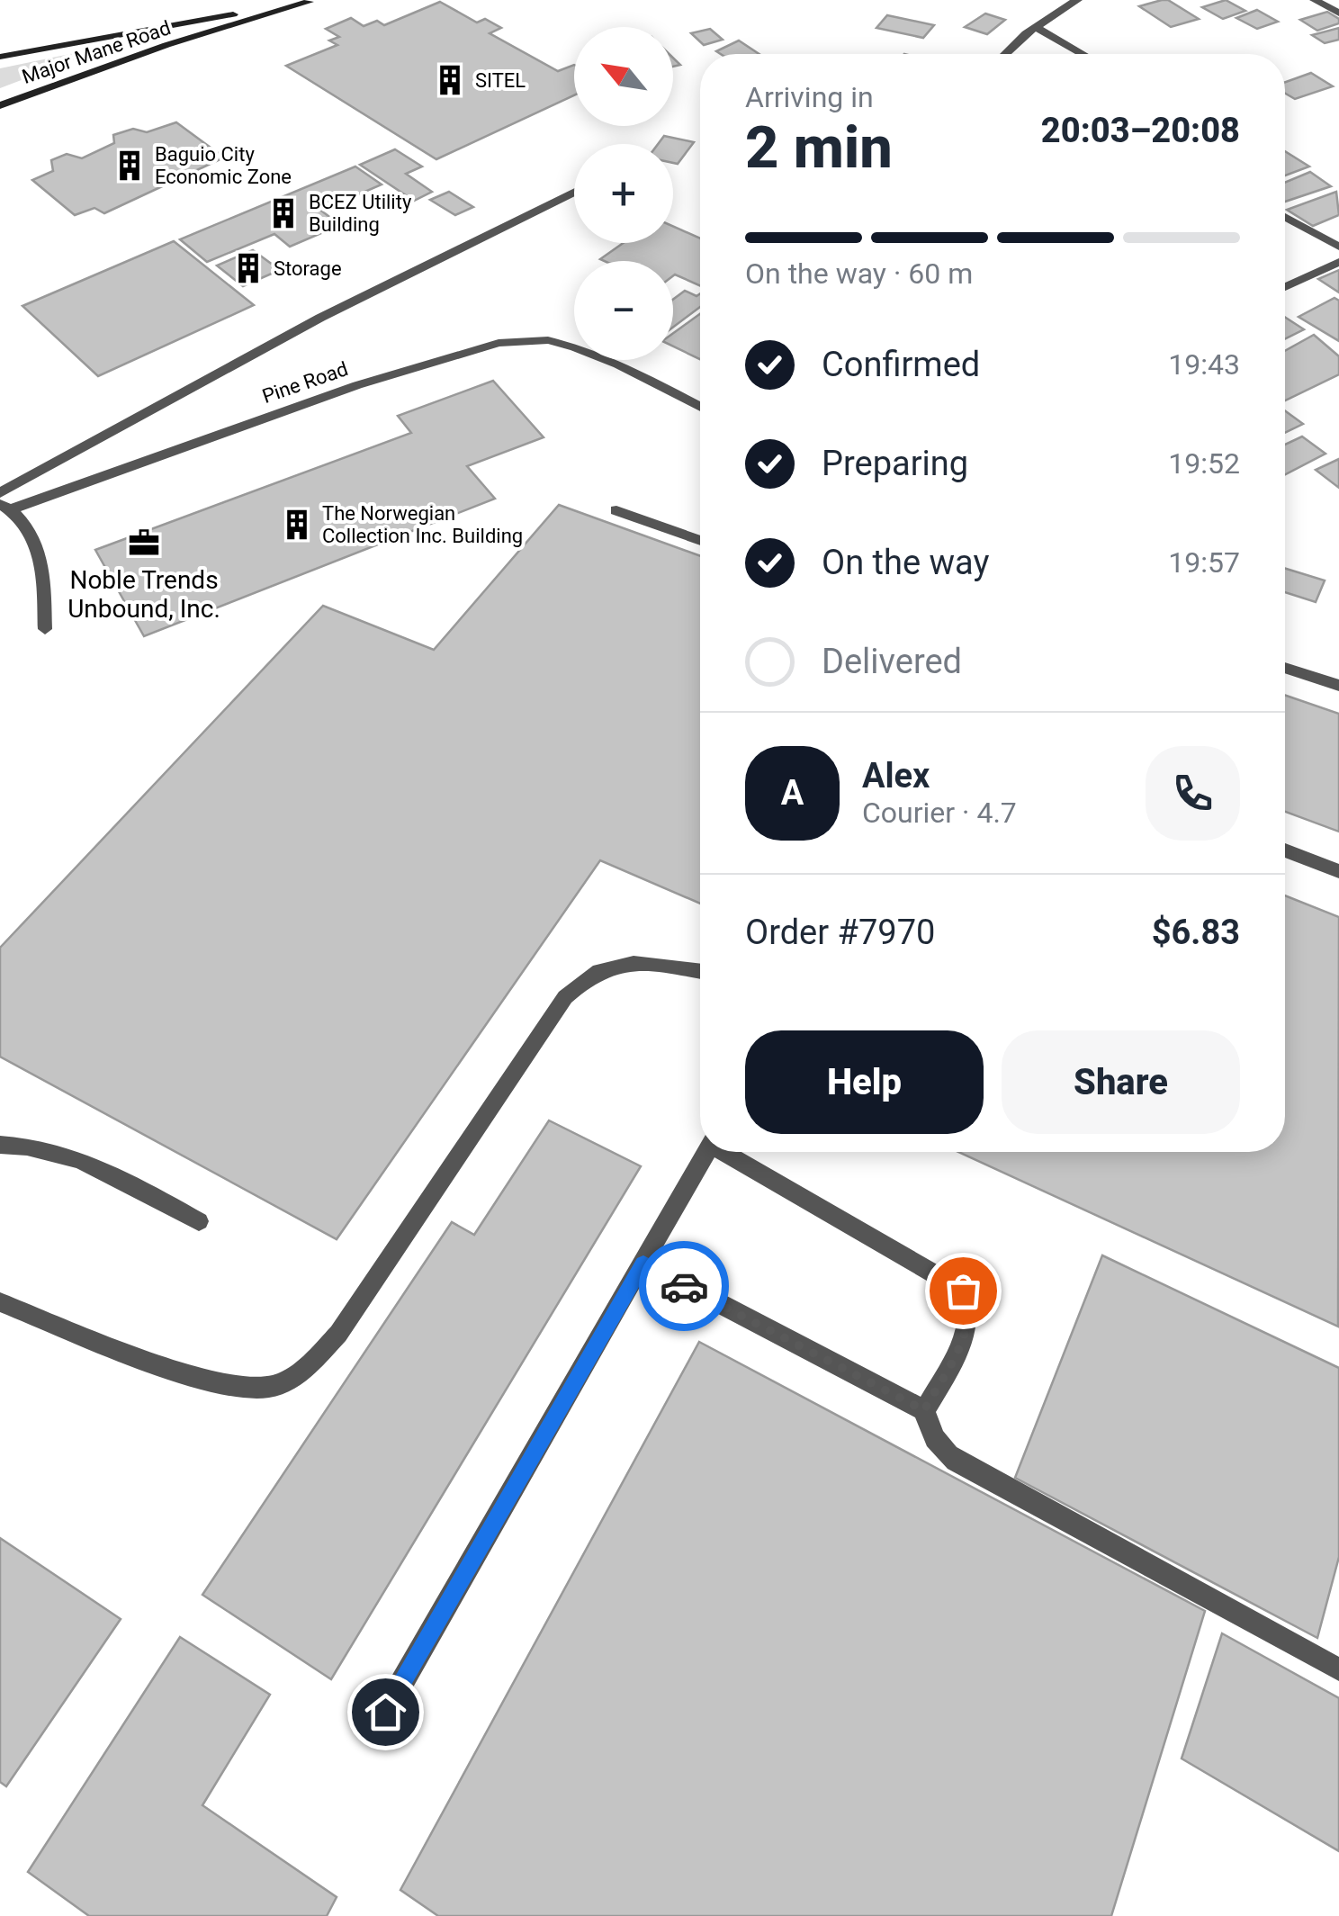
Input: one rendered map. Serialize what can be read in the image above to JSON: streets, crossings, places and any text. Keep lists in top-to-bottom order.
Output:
{
  "streets": {
    "main road": ["Major Mane Road"],
    "street": ["Pine Road"]
  },
  "places": {
    "building": [
      "SITEL",
      "Baguio City Economic Zone",
      "BCEZ Utility Building",
      "Storage",
      "The Norwegian Collection Inc. Building"
    ],
    "office": ["Noble Trends Unbound, Inc."]
  },
  "north": "top left",
  "page": {
    "map_buttons": ["+", "−"],
    "heading": ["2 min", "Arriving in", "20:03–20:08"],
    "panel": [
      "Alex",
      "Courier · 4.7",
      "Order #7970",
      "$6.83"
    ],
    "bar": "On the way · 60 m",
    "list": [
      ["Confirmed", "19:43"],
      ["Preparing", "19:52"],
      ["On the way", "19:57"],
      "Delivered"
    ],
    "round": "A",
    "buttons": ["Help", "Share"]
  }
}
